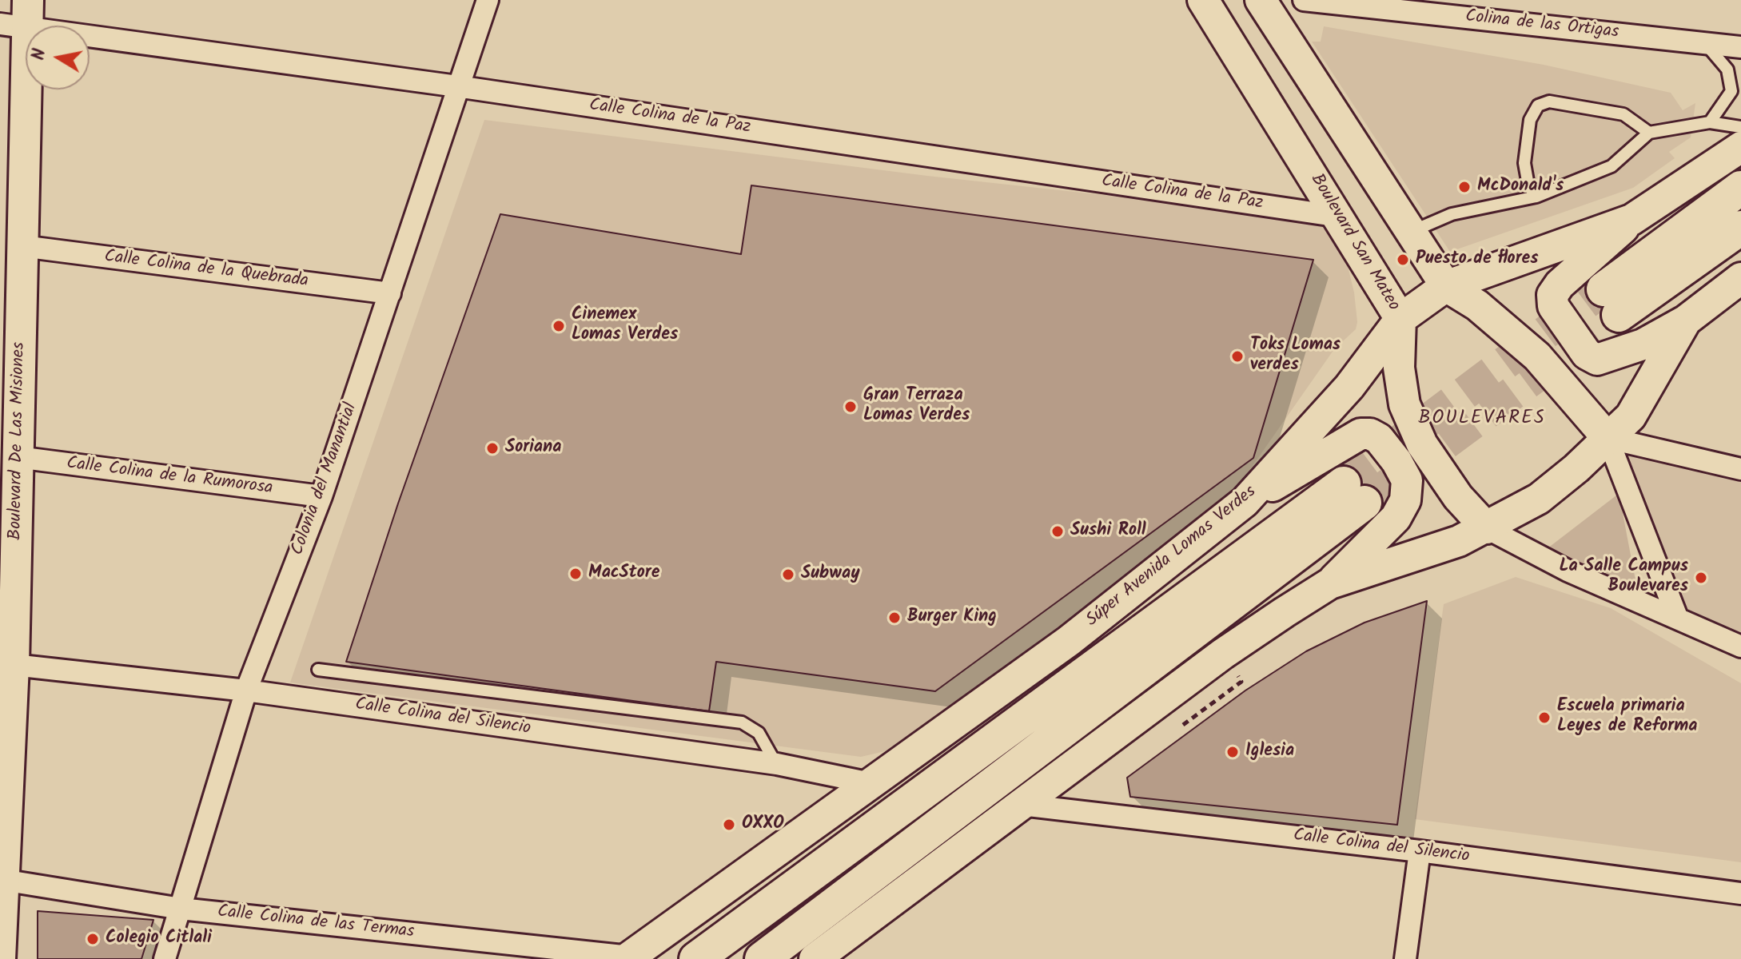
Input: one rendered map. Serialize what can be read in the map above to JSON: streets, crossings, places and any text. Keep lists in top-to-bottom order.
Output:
{
  "streets": {
    "main road": ["Boulevard San Mateo", "Boulevard De Las Misiones", "Súper Avenida Lomas Verdes"],
    "street": [
      "Colina de las Ortigas",
      "Calle Colina de la Paz",
      "Calle Colina de la Quebrada",
      "Calle Colina de la Rumorosa",
      "Colonia del Manantial",
      "Calle Colina del Silencio",
      "Calle Colina de las Termas"
    ]
  },
  "crossings": [
    ["Calle Colina de la Paz", "Boulevard San Mateo"],
    ["Calle Colina de la Paz", "Boulevard De Las Misiones"],
    ["Calle Colina de la Paz", "Colonia del Manantial"],
    ["Boulevard San Mateo", "Súper Avenida Lomas Verdes"],
    ["Calle Colina de la Quebrada", "Boulevard De Las Misiones"],
    ["Calle Colina de la Quebrada", "Colonia del Manantial"],
    ["Boulevard De Las Misiones", "Calle Colina de la Rumorosa"],
    ["Boulevard De Las Misiones", "Calle Colina del Silencio"],
    ["Boulevard De Las Misiones", "Calle Colina de las Termas"],
    ["Calle Colina de la Rumorosa", "Colonia del Manantial"],
    ["Colonia del Manantial", "Calle Colina del Silencio"],
    ["Colonia del Manantial", "Calle Colina de las Termas"],
    ["Súper Avenida Lomas Verdes", "Calle Colina del Silencio"],
    ["Súper Avenida Lomas Verdes", "Calle Colina de las Termas"]
  ],
  "districts": ["BOULEVARES"],
  "places": [
    "McDonald's",
    "Puesto de flores",
    "Cinemex Lomas Verdes",
    "Toks Lomas verdes",
    "Gran Terraza Lomas Verdes",
    "Soriana",
    "Sushi Roll",
    "MacStore",
    "Subway",
    "La Salle Campus Boulevares",
    "Burger King",
    "Escuela primaria Leyes de Reforma",
    "Iglesia",
    "OXXO",
    "Colegio Citlali"
  ],
  "north": "left"
}
